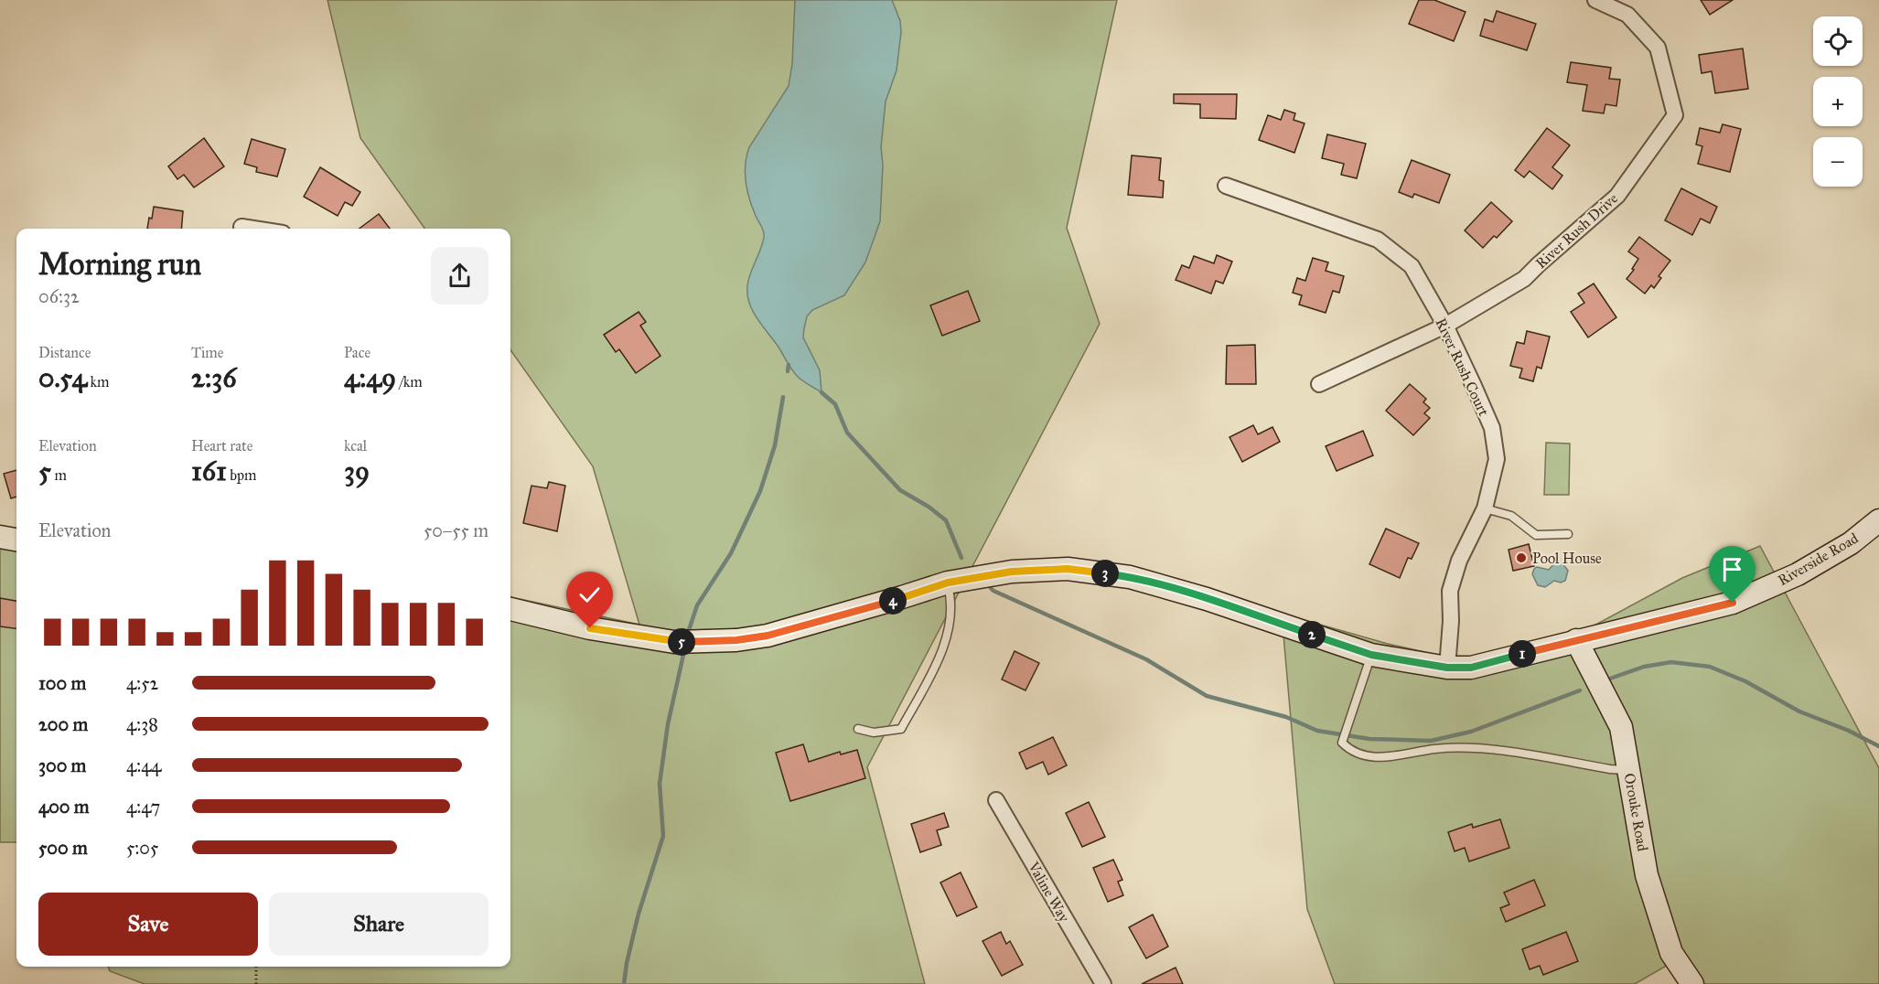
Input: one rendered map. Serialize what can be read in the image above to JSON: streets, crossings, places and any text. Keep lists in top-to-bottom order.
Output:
{
  "streets": {
    "street": [
      "River Rush Drive",
      "River Rush Court",
      "Riverside Road",
      "Orouke Road",
      "Valine Way"
    ]
  },
  "crossings": [
    ["River Rush Drive", "River Rush Court"],
    ["River Rush Court", "Riverside Road"],
    ["Riverside Road", "Orouke Road"]
  ],
  "places": ["Pool House"],
  "page": {
    "map_buttons": ["+", "−"],
    "heading": ["Morning run", "06:32"],
    "stats": [
      ["Distance", "0.54 km"],
      ["Time", "2:36"],
      ["Pace", "4:49 /km"],
      ["Elevation", "5 m"],
      ["Heart rate", "161 bpm"],
      ["kcal", "39"]
    ],
    "chart": ["Elevation", "50–55 m"],
    "pins": [
      "3",
      "4",
      "2",
      "5",
      "1"
    ],
    "list": [
      {
        "name": "100 m",
        "note": "4:52"
      },
      {
        "name": "200 m",
        "note": "4:38"
      },
      {
        "name": "300 m",
        "note": "4:44"
      },
      {
        "name": "400 m",
        "note": "4:47"
      },
      {
        "name": "500 m",
        "note": "5:05"
      }
    ],
    "buttons": ["Save", "Share"]
  }
}
